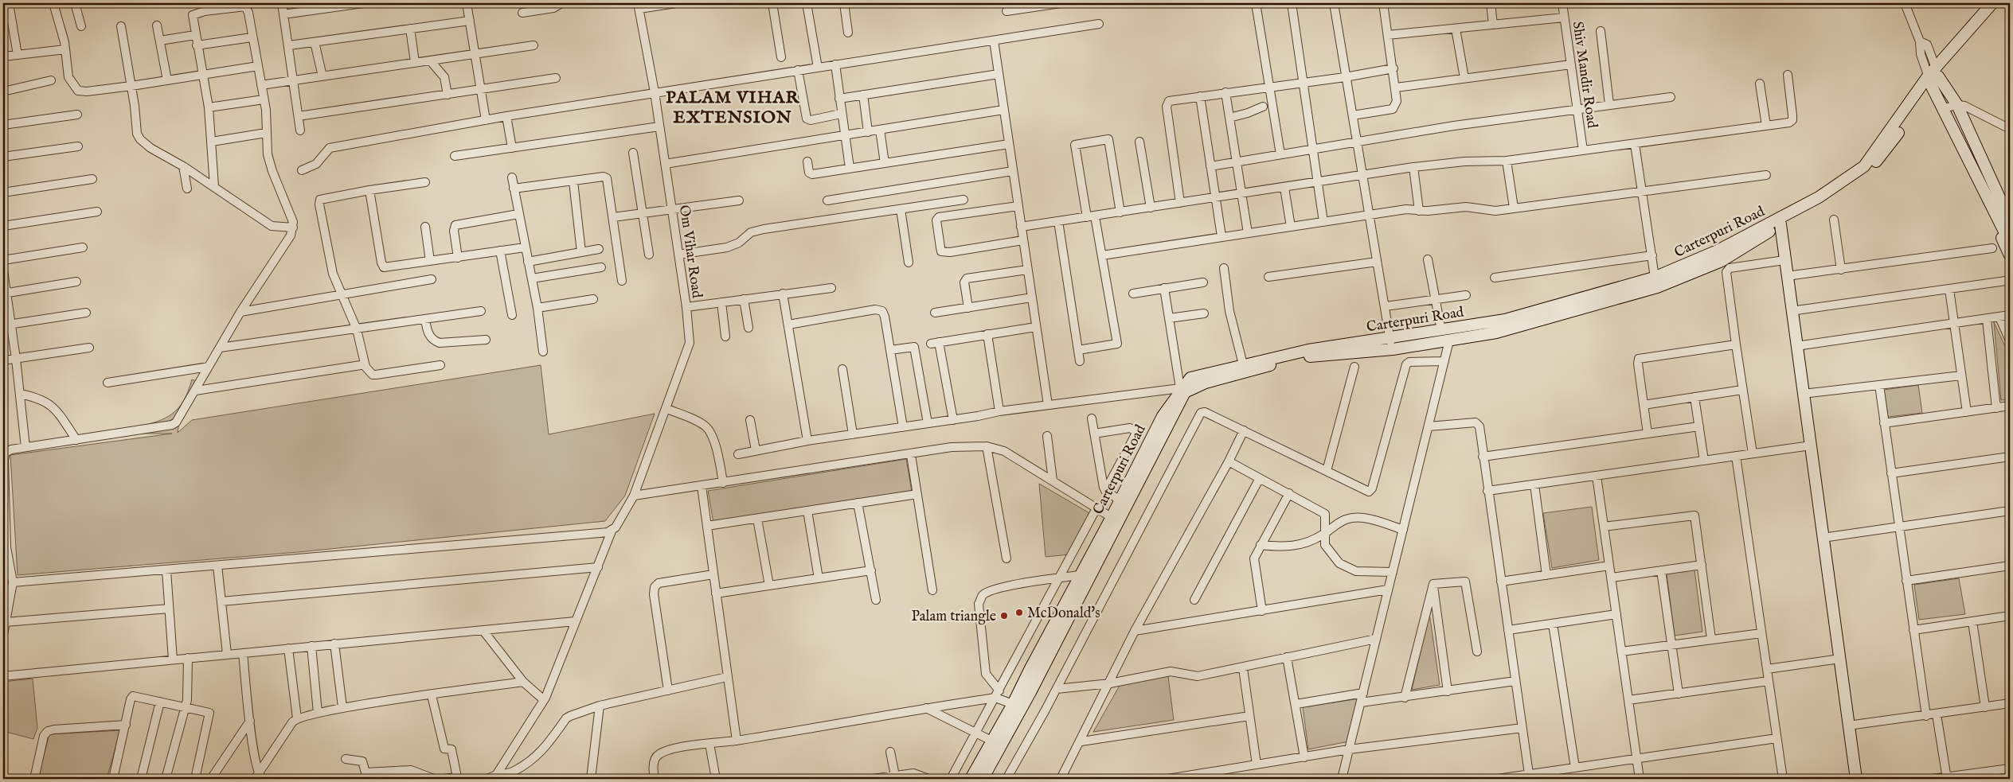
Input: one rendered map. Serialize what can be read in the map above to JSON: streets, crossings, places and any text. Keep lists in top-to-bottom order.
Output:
{
  "streets": {
    "main road": ["Carterpuri Road"],
    "street": ["Shiv Mandir Road", "Om Vihar Road"]
  },
  "districts": ["PALAM VIHAR EXTENSION"],
  "places": ["McDonald's", "Palam triangle"]
}
